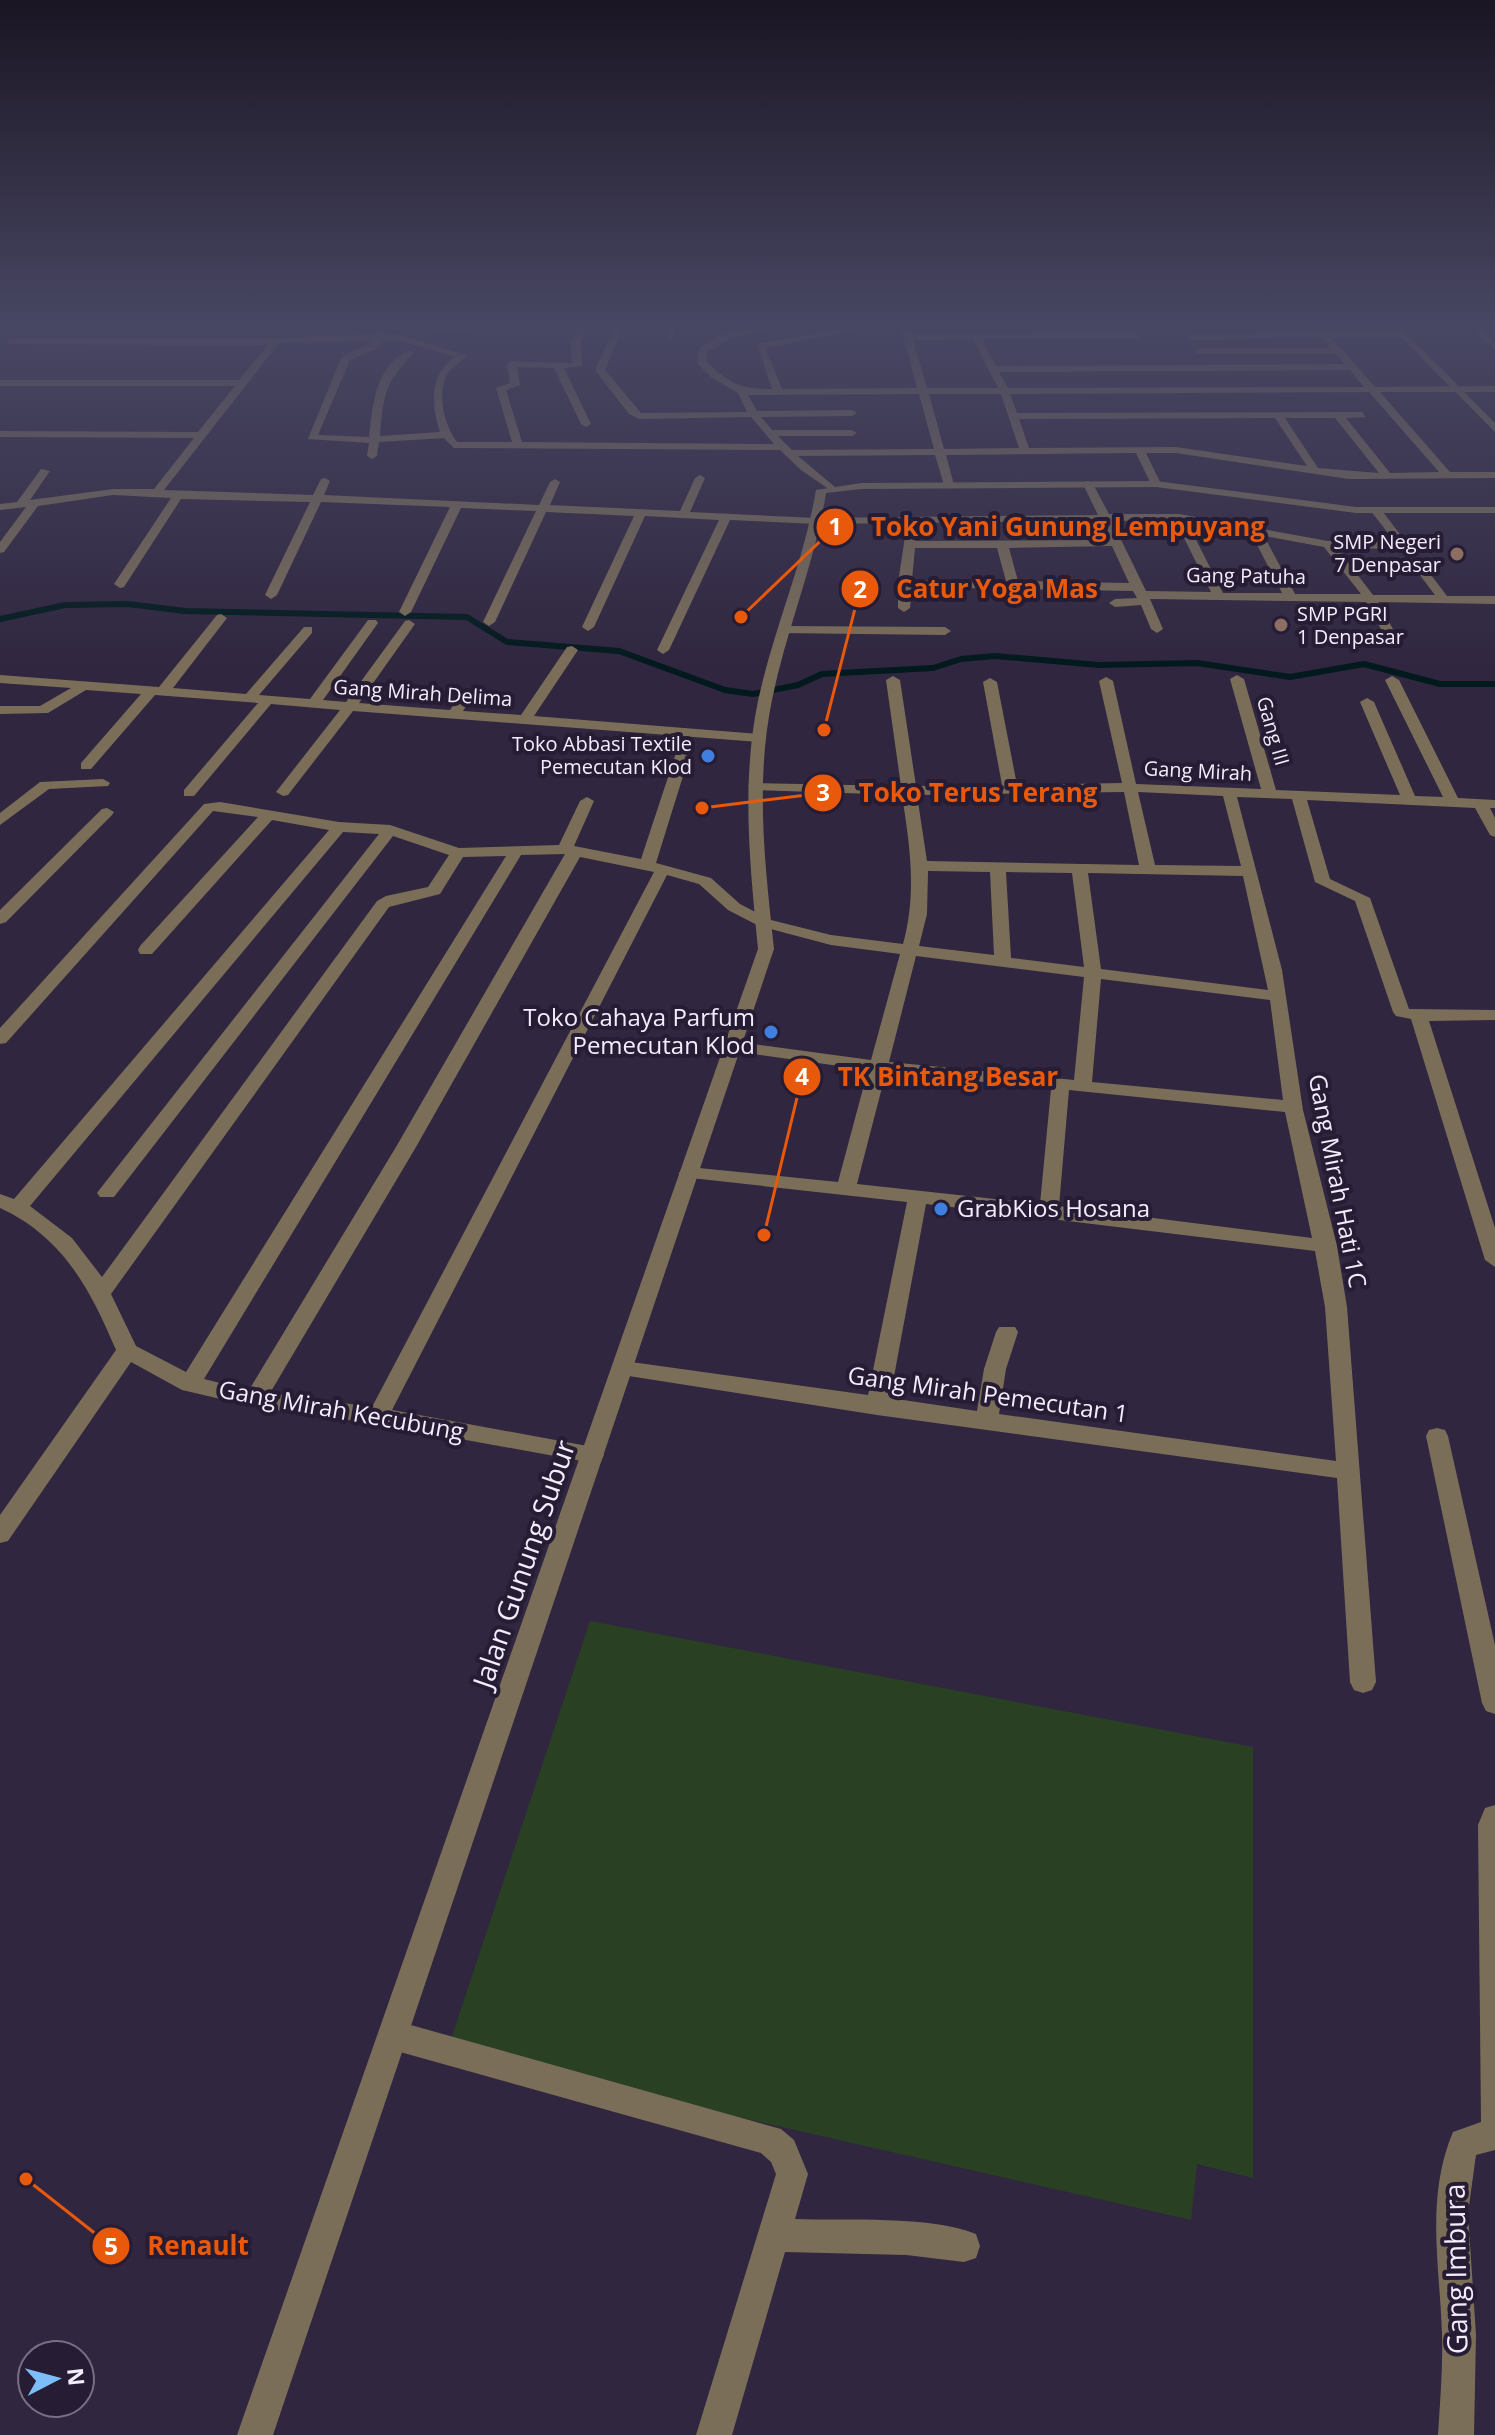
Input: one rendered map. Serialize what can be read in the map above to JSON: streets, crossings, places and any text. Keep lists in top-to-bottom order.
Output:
{
  "streets": {
    "street": [
      "Gang Patuha",
      "Gang Mirah Delima",
      "Gang III",
      "Gang Mirah",
      "Gang Mirah Hati 1C",
      "Gang Mirah Pemecutan 1",
      "Gang Mirah Kecubung",
      "Jalan Gunung Subur",
      "Gang Imbura"
    ]
  },
  "crossings": [
    ["Gang Mirah Delima", "Jalan Gunung Subur"],
    ["Gang III", "Gang Mirah"],
    ["Gang Mirah", "Gang Mirah Hati 1C"],
    ["Gang Mirah", "Jalan Gunung Subur"],
    ["Gang Mirah Hati 1C", "Gang Mirah Pemecutan 1"],
    ["Gang Mirah Pemecutan 1", "Jalan Gunung Subur"],
    ["Gang Mirah Kecubung", "Jalan Gunung Subur"]
  ],
  "places": [
    "SMP Negeri 7 Denpasar",
    "Toko Yani Gunung Lempuyang",
    "SMP PGRI 1 Denpasar",
    "Catur Yoga Mas",
    "Toko Abbasi Textile Pemecutan Klod",
    "Toko Terus Terang",
    "Toko Cahaya Parfum Pemecutan Klod",
    "GrabKios Hosana",
    "TK Bintang Besar",
    "Renault"
  ],
  "north": "right"
}
